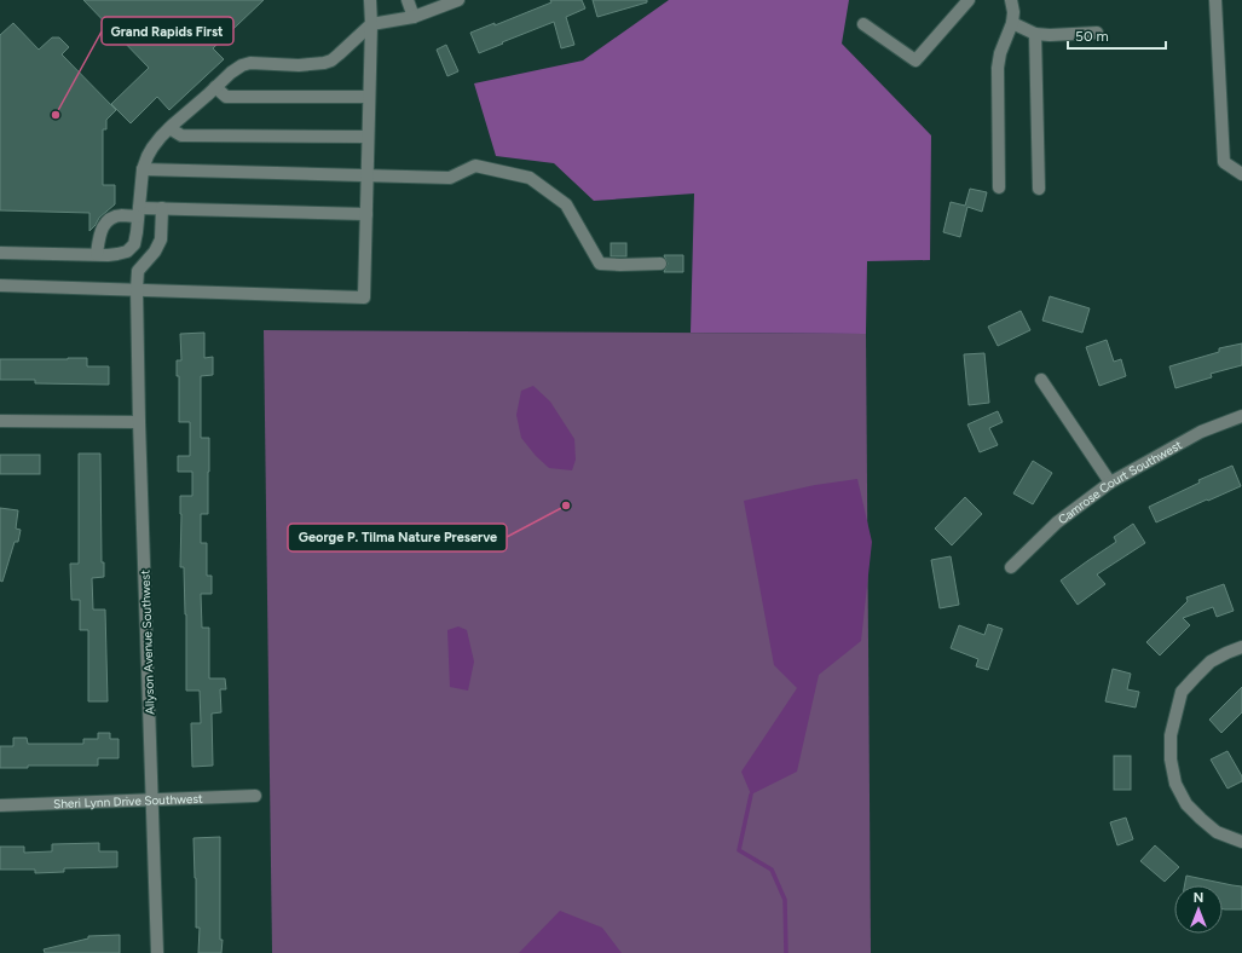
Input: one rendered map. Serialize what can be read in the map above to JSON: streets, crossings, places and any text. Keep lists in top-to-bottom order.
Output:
{
  "streets": {
    "street": ["Camrose Court Southwest", "Allyson Avenue Southwest", "Sheri Lynn Drive Southwest"]
  },
  "crossings": [
    ["Allyson Avenue Southwest", "Sheri Lynn Drive Southwest"]
  ],
  "places": ["Grand Rapids First", "George P. Tilma Nature Preserve"],
  "scale_bar": "50 m",
  "north": "top"
}
